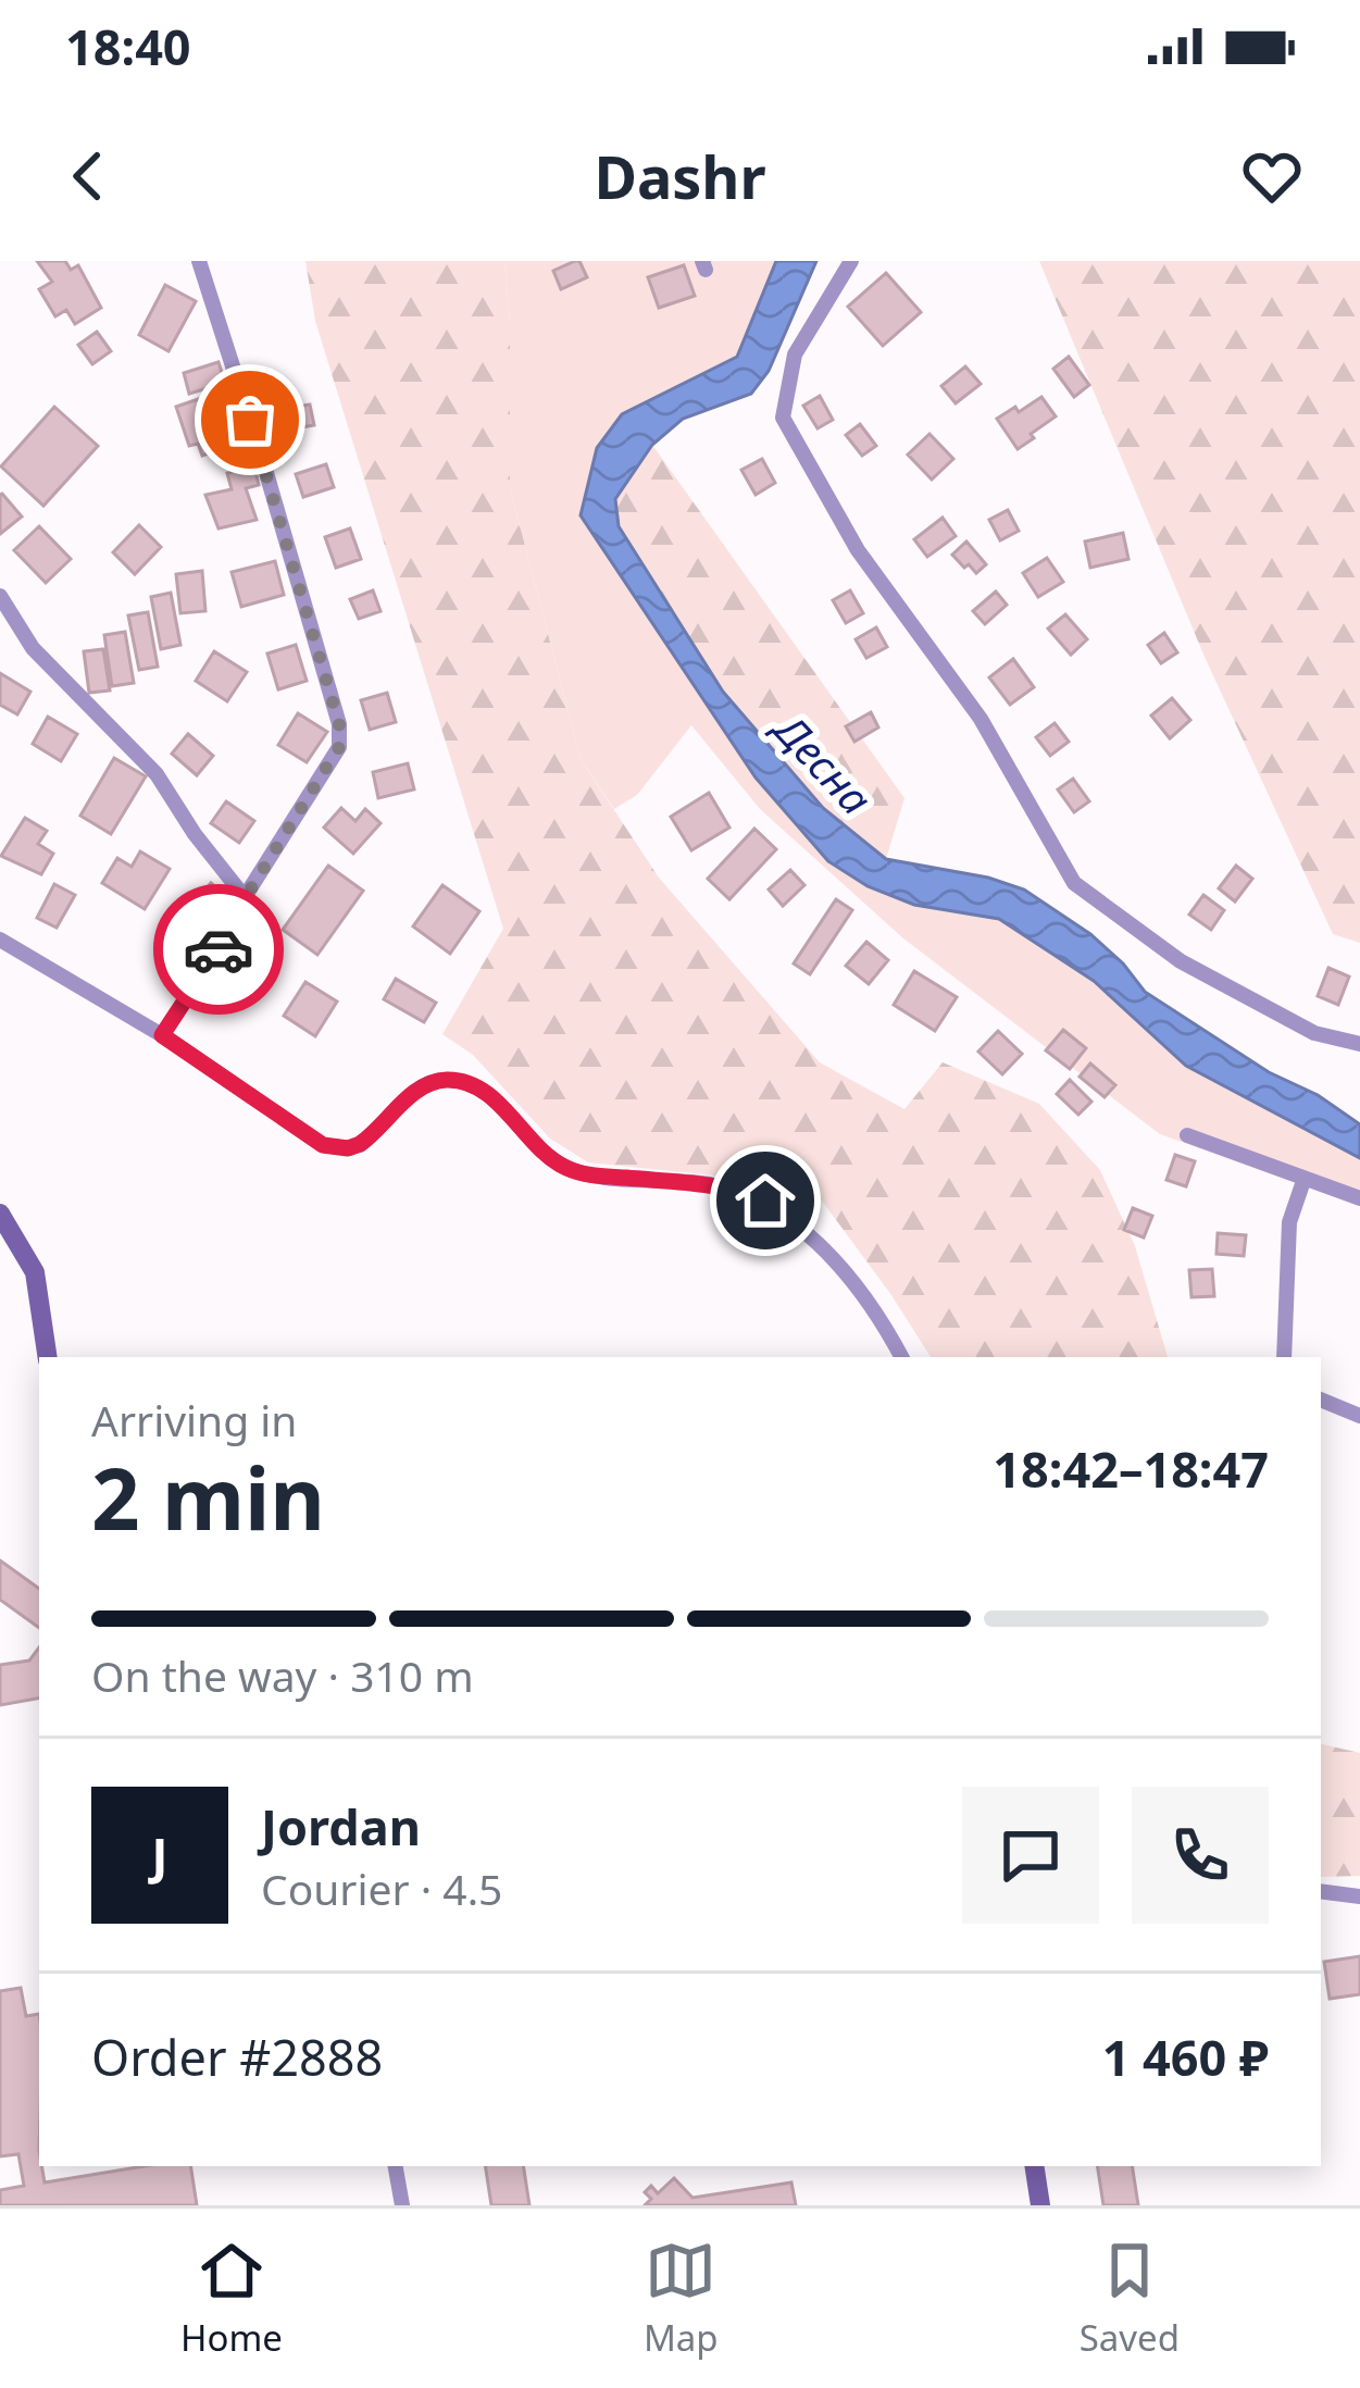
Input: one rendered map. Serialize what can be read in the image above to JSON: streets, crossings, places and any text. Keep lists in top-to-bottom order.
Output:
{
  "water": ["Десна"],
  "page": {
    "status": "18:40",
    "header": "Dashr",
    "heading": ["2 min", "Arriving in", "18:42–18:47"],
    "panel": [
      "Jordan",
      "Courier · 4.5",
      "Order #2888",
      "1 460 ₽"
    ],
    "bar": "On the way · 310 m",
    "round": "J",
    "tabs": ["Home", "Map", "Saved"]
  }
}
